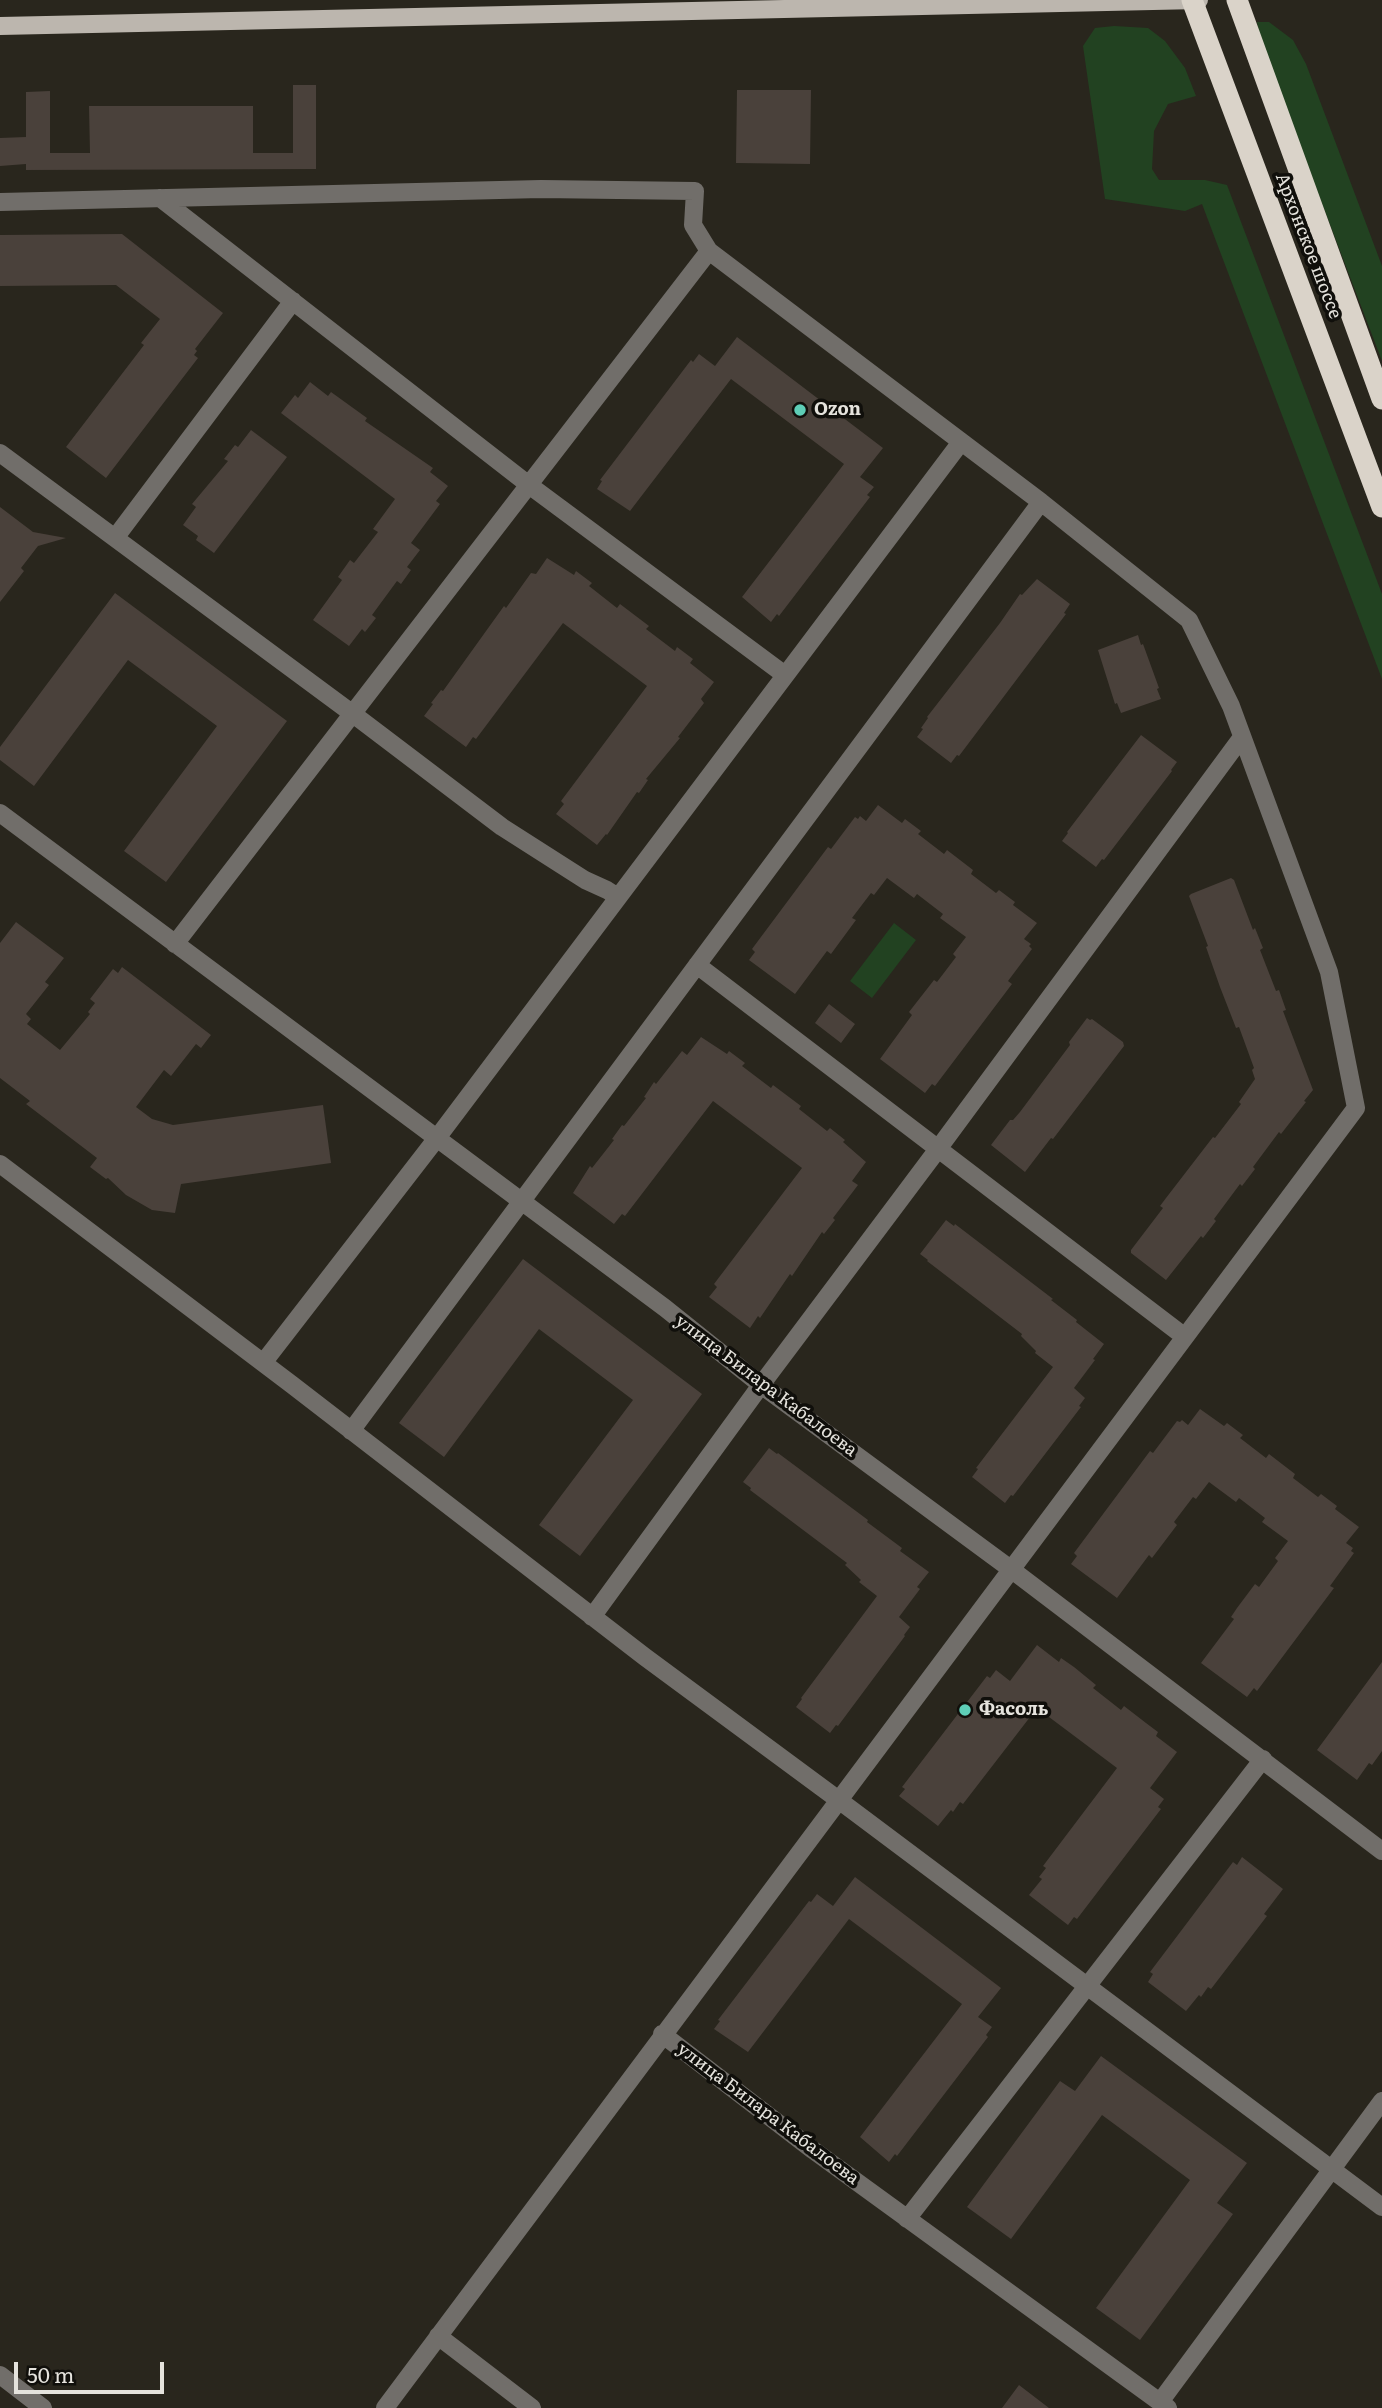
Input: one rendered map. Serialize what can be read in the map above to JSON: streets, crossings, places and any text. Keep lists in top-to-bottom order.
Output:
{
  "streets": {
    "highway": ["Архонское шоссе"],
    "street": ["улица Билара Кабалоева"]
  },
  "places": ["Ozon", "Фасоль"],
  "scale_bar": "50 m"
}
